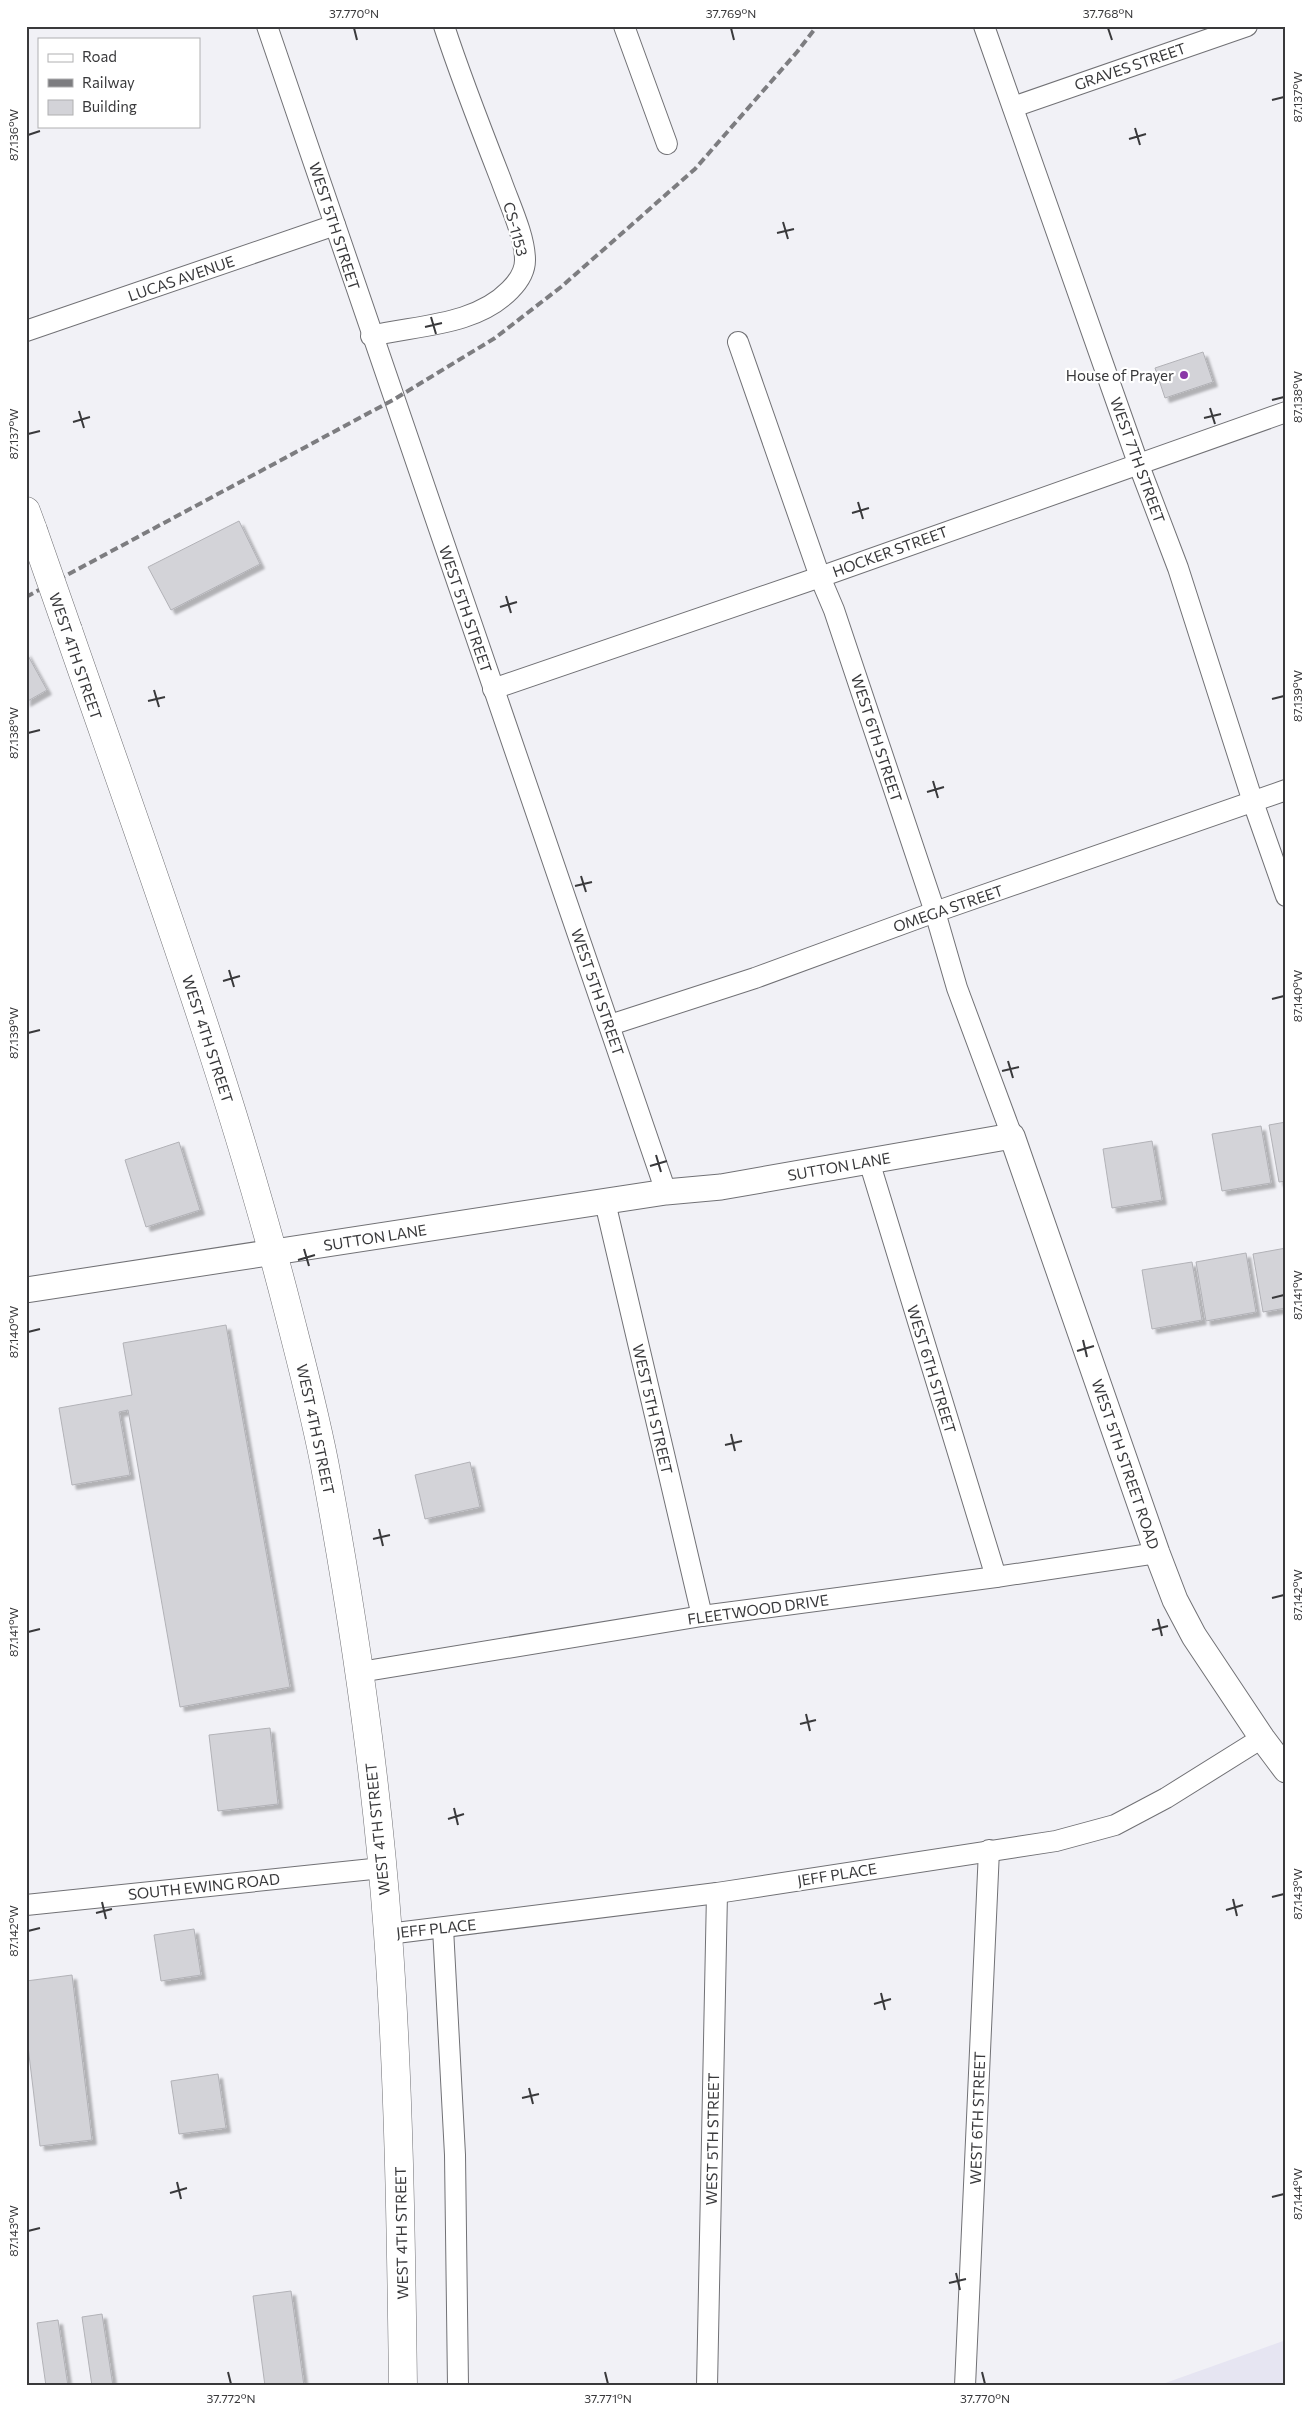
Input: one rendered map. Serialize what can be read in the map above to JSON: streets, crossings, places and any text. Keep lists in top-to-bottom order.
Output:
{
  "streets": {
    "main road": ["WEST 4TH STREET"],
    "street": [
      "GRAVES STREET",
      "WEST 5TH STREET",
      "CS-1153",
      "LUCAS AVENUE",
      "WEST 7TH STREET",
      "HOCKER STREET",
      "WEST 6TH STREET",
      "OMEGA STREET",
      "SUTTON LANE",
      "WEST 5TH STREET ROAD",
      "FLEETWOOD DRIVE",
      "JEFF PLACE",
      "SOUTH EWING ROAD"
    ]
  },
  "crossings": [
    ["GRAVES STREET", "WEST 7TH STREET"],
    ["WEST 5TH STREET", "CS-1153"],
    ["WEST 5TH STREET", "LUCAS AVENUE"],
    ["WEST 5TH STREET", "HOCKER STREET"],
    ["WEST 5TH STREET", "OMEGA STREET"],
    ["WEST 5TH STREET", "SUTTON LANE"],
    ["WEST 5TH STREET", "FLEETWOOD DRIVE"],
    ["WEST 5TH STREET", "JEFF PLACE"],
    ["WEST 7TH STREET", "HOCKER STREET"],
    ["WEST 7TH STREET", "OMEGA STREET"],
    ["HOCKER STREET", "WEST 6TH STREET"],
    ["WEST 4TH STREET", "SUTTON LANE"],
    ["WEST 4TH STREET", "FLEETWOOD DRIVE"],
    ["WEST 4TH STREET", "JEFF PLACE"],
    ["WEST 4TH STREET", "SOUTH EWING ROAD"],
    ["WEST 6TH STREET", "OMEGA STREET"],
    ["WEST 6TH STREET", "SUTTON LANE"],
    ["WEST 6TH STREET", "WEST 5TH STREET ROAD"],
    ["WEST 6TH STREET", "FLEETWOOD DRIVE"],
    ["WEST 6TH STREET", "JEFF PLACE"],
    ["SUTTON LANE", "WEST 5TH STREET ROAD"],
    ["WEST 5TH STREET ROAD", "FLEETWOOD DRIVE"],
    ["WEST 5TH STREET ROAD", "JEFF PLACE"]
  ],
  "places": ["House of Prayer"],
  "legend": ["Road", "Railway", "Building"],
  "coordinates": [
    "37.770°N",
    "37.769°N",
    "37.768°N",
    "87.137°W",
    "87.136°W",
    "87.138°W",
    "87.139°W",
    "87.140°W",
    "87.141°W",
    "87.142°W",
    "87.143°W",
    "87.144°W",
    "37.772°N",
    "37.771°N"
  ]
}
